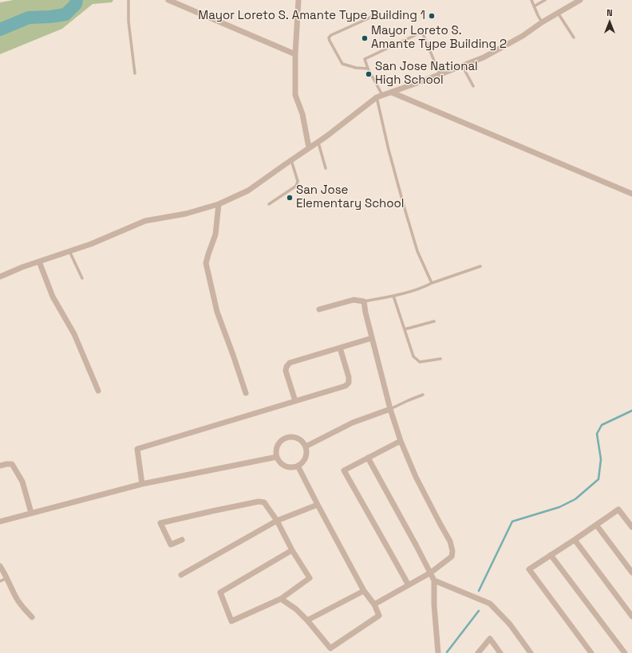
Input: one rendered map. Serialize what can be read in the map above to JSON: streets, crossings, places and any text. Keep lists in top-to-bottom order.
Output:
{
  "places": [
    "Mayor Loreto S. Amante Type Building 1",
    "Mayor Loreto S. Amante Type Building 2",
    "San Jose National High School",
    "San Jose Elementary School"
  ],
  "north": "top"
}
